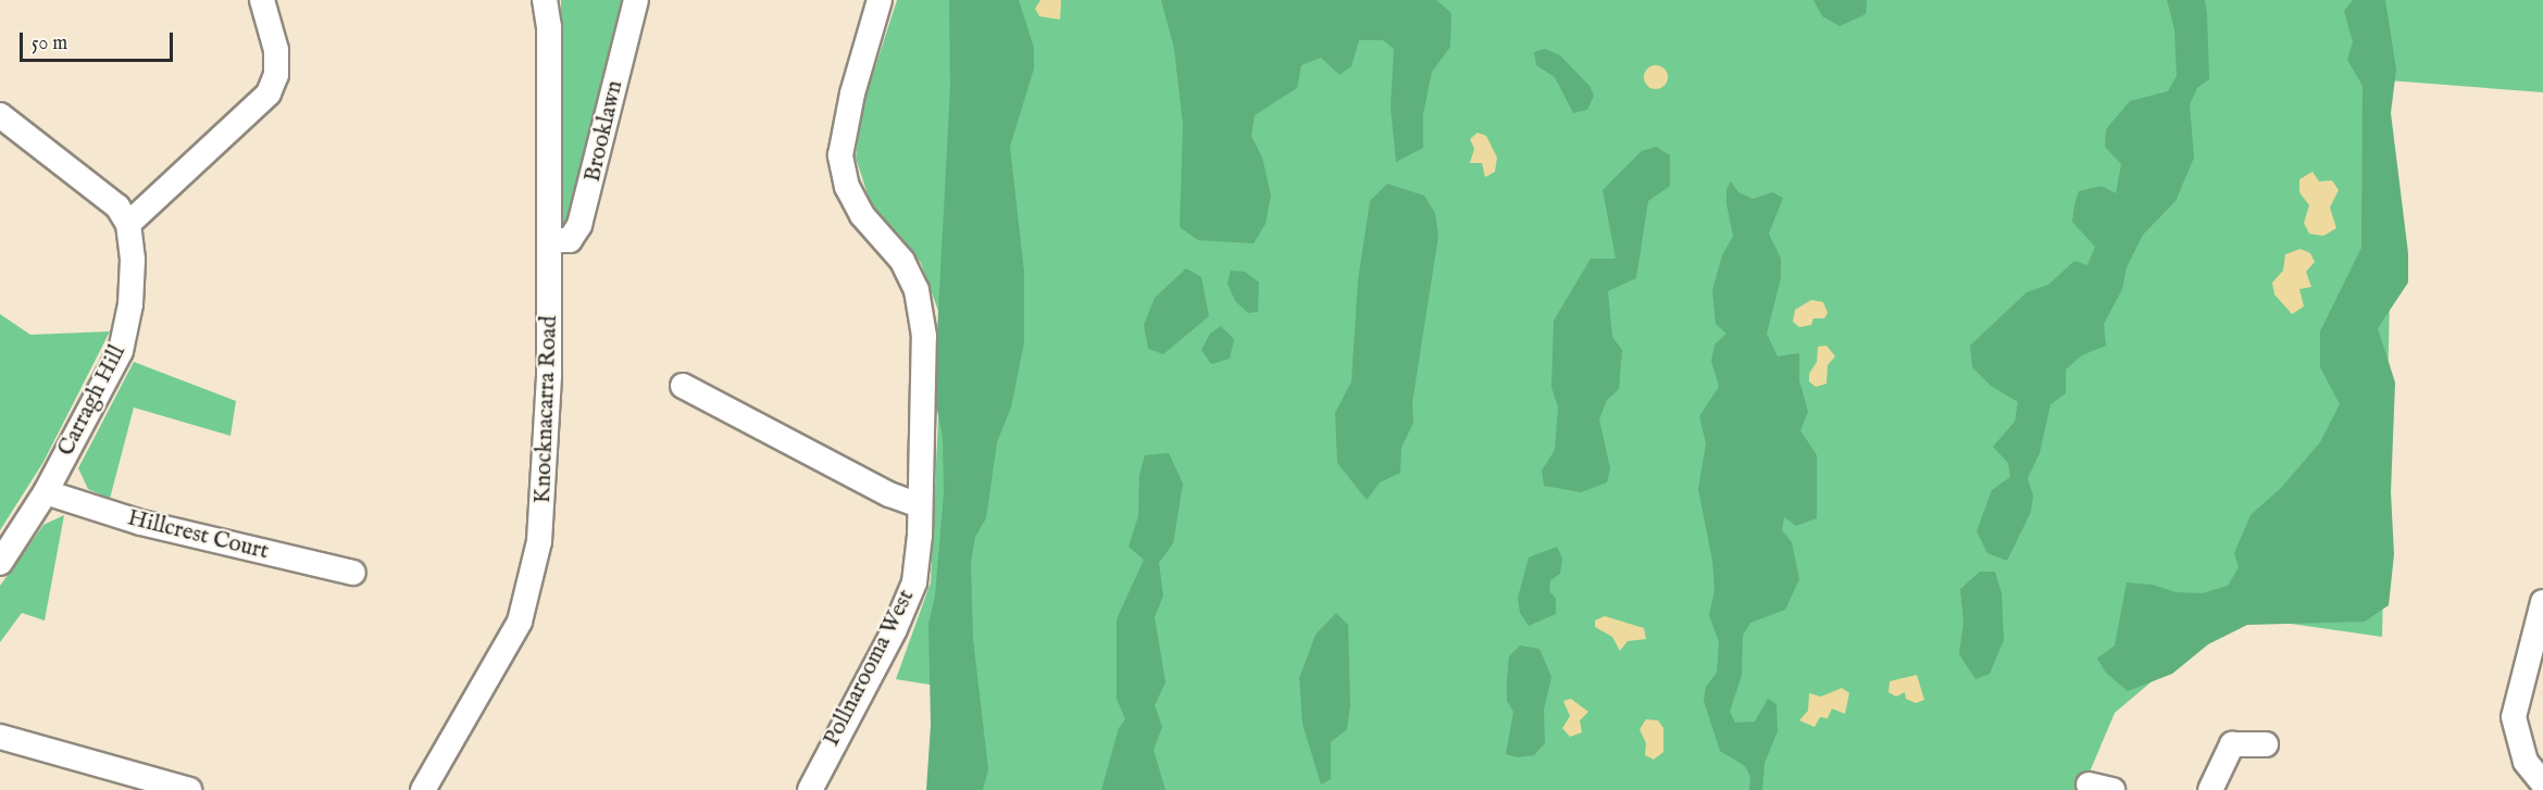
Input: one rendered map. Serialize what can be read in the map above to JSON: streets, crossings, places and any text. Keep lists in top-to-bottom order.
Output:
{
  "streets": {
    "street": [
      "Brooklawn",
      "Carragh Hill",
      "Knocknacarra Road",
      "Hillcrest Court",
      "Pollnarooma West"
    ]
  },
  "crossings": [
    ["Brooklawn", "Knocknacarra Road"],
    ["Carragh Hill", "Hillcrest Court"]
  ],
  "scale_bar": "50 m"
}
